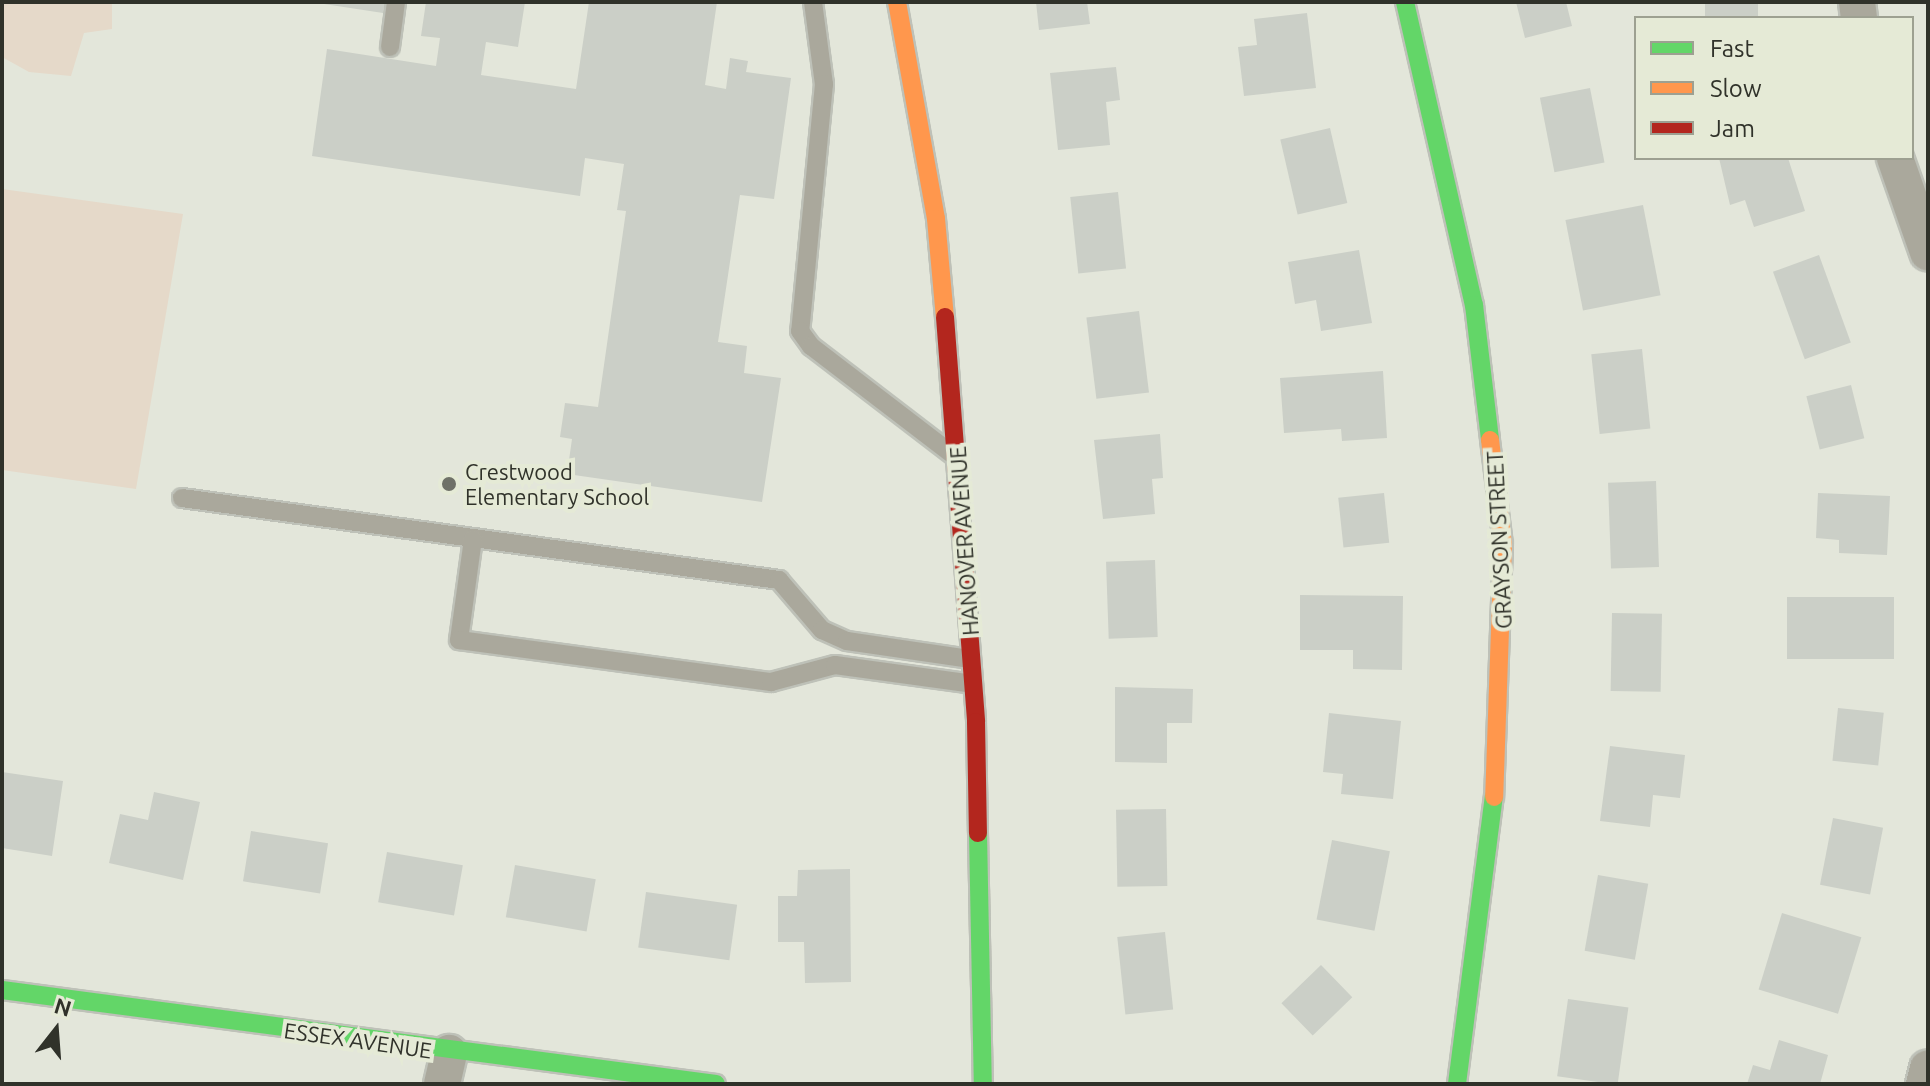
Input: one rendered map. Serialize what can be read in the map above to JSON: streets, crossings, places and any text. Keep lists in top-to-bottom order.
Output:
{
  "streets": {
    "street": ["GRAYSON STREET", "HANOVER AVENUE", "ESSEX AVENUE"]
  },
  "places": ["Crestwood Elementary School"],
  "legend": ["Fast", "Slow", "Jam"],
  "north": "top"
}
